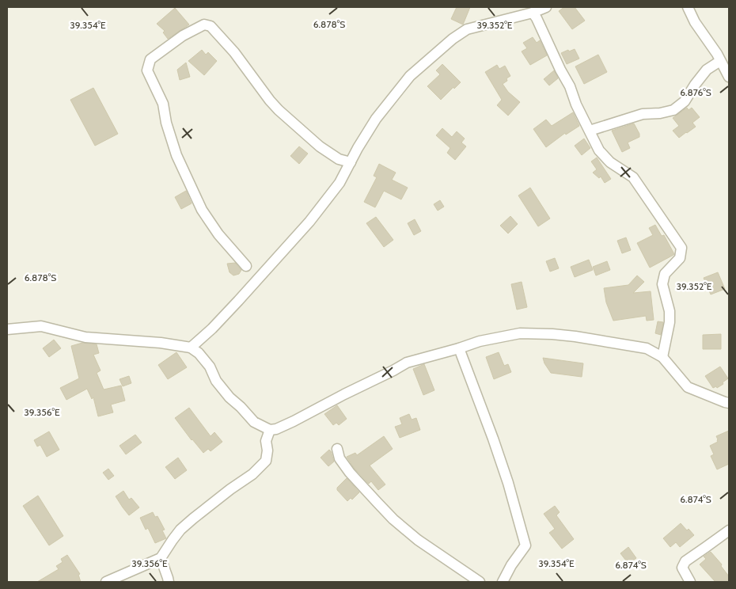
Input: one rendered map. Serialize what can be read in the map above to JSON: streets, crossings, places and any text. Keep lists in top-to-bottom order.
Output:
{
  "coordinates": [
    "6.878°S",
    "39.354°E",
    "39.352°E",
    "6.876°S",
    "39.356°E",
    "6.874°S"
  ]
}
